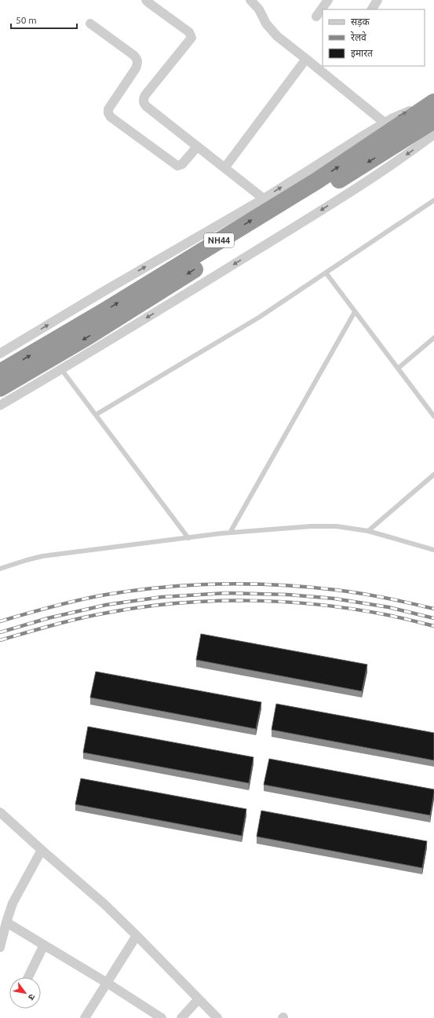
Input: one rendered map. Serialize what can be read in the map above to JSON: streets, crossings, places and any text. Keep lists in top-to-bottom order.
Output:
{
  "streets": {
    "highway": ["NH44"]
  },
  "legend": ["सड़क", "रेलवे", "इमारत"],
  "scale_bar": "50 m",
  "north": "bottom right"
}
